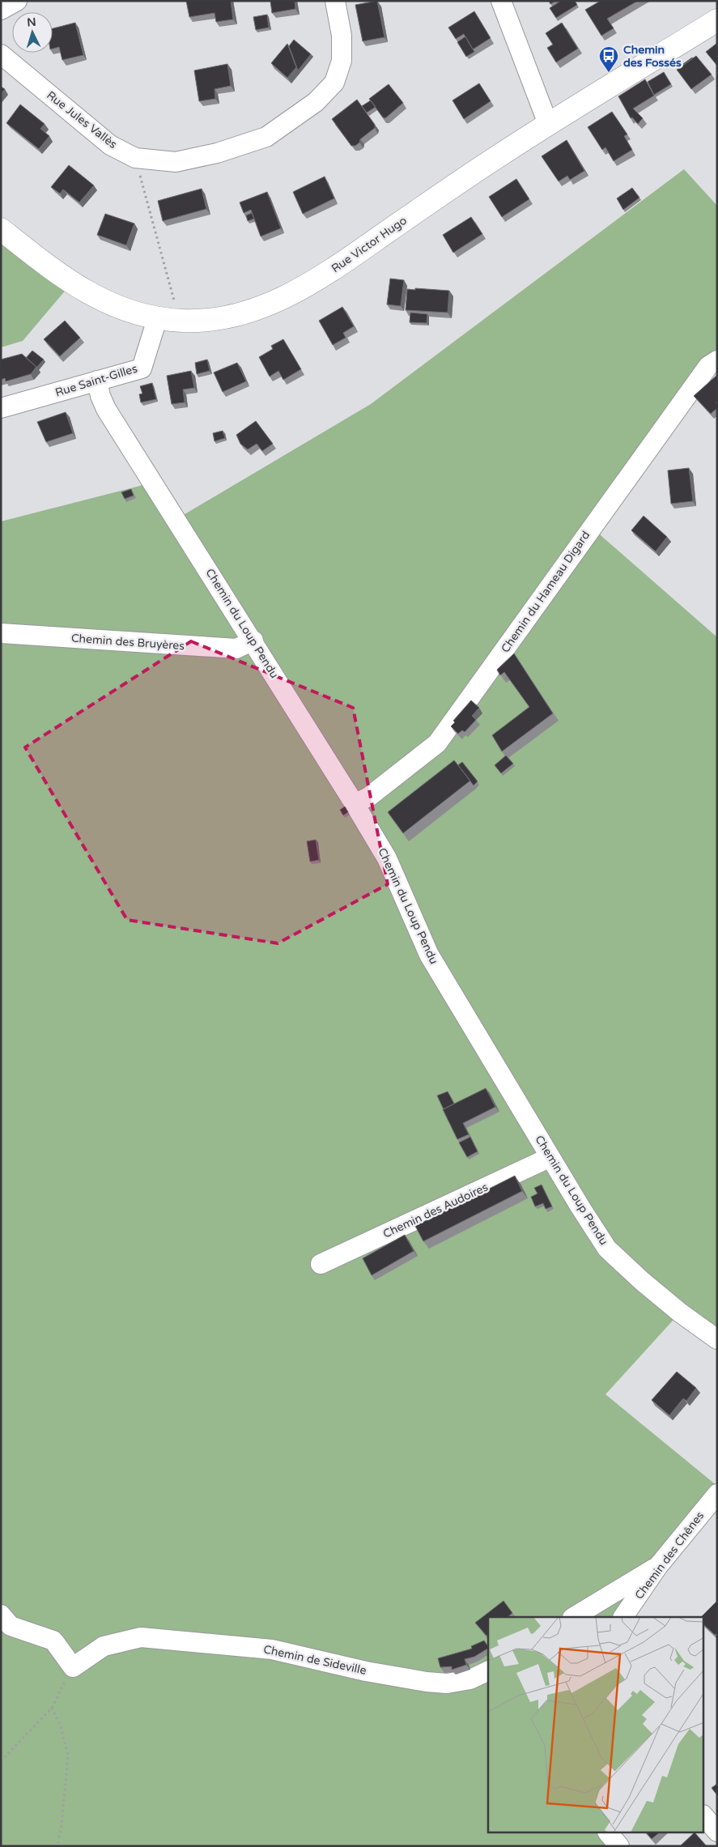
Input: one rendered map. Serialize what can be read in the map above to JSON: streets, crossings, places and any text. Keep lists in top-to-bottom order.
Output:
{
  "streets": {
    "main road": ["Rue Victor Hugo"],
    "street": [
      "Rue Jules Vallès",
      "Rue Saint-Gilles",
      "Chemin du Hameau Digard",
      "Chemin du Loup Pendu",
      "Chemin des Bruyères",
      "Chemin des Audoires",
      "Chemin des Chênes",
      "Chemin de Sideville"
    ]
  },
  "crossings": [
    ["Rue Victor Hugo", "Rue Saint-Gilles"],
    ["Rue Saint-Gilles", "Chemin du Loup Pendu"],
    ["Chemin du Hameau Digard", "Chemin du Loup Pendu"],
    ["Chemin du Loup Pendu", "Chemin des Bruyères"],
    ["Chemin du Loup Pendu", "Chemin des Audoires"]
  ],
  "places": {
    "bus stop": ["Chemin des Fossés"]
  },
  "north": "top"
}
